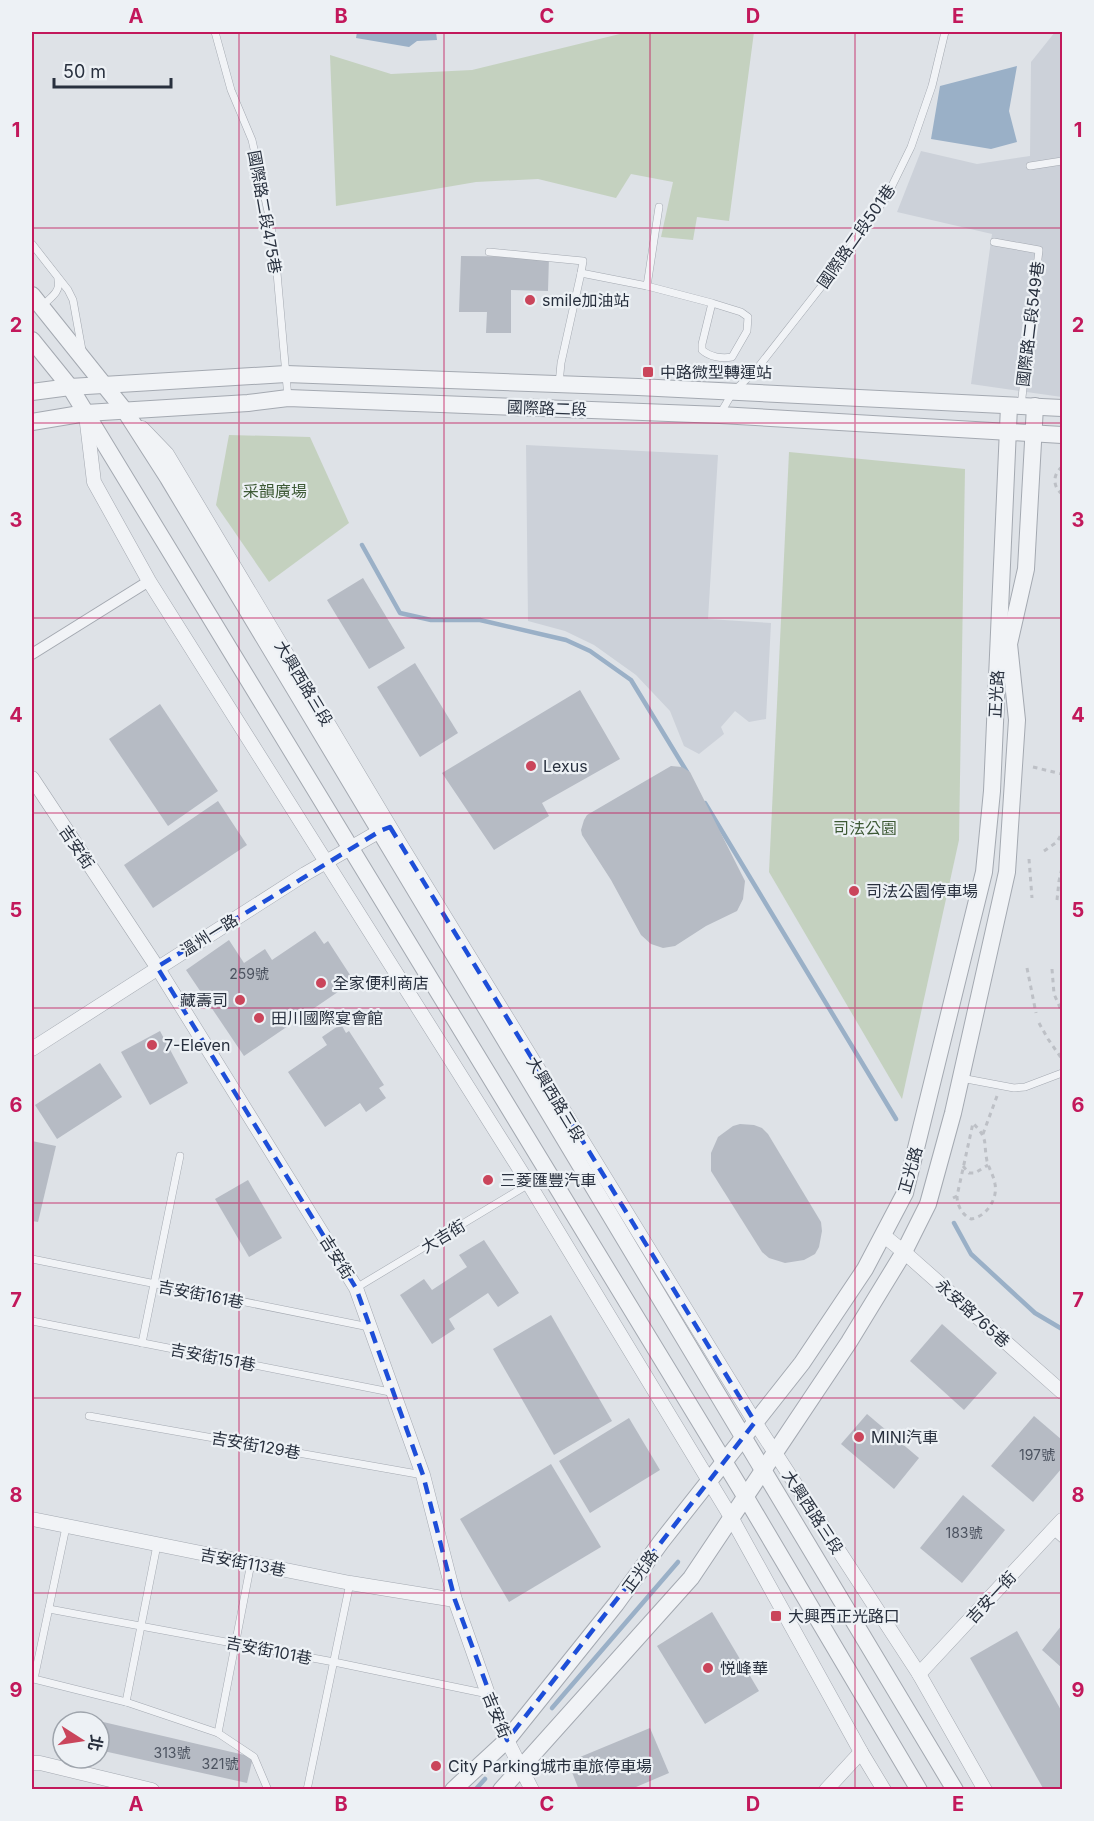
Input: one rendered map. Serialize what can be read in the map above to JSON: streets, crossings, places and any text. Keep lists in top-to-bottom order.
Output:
{
  "streets": {
    "street": [
      "國際路二段",
      "大興西路三段",
      "正光路",
      "吉安街",
      "溫州一路",
      "永安路765巷",
      "吉安街113巷",
      "吉安一街"
    ],
    "lane": [
      "國際路二段475巷",
      "國際路二段501巷",
      "國際路二段549巷",
      "大吉街",
      "吉安街161巷",
      "吉安街151巷",
      "吉安街129巷",
      "吉安街101巷"
    ]
  },
  "crossings": [
    ["國際路二段475巷", "國際路二段"],
    ["國際路二段501巷", "國際路二段"],
    ["國際路二段549巷", "國際路二段"],
    ["國際路二段549巷", "正光路"],
    ["國際路二段", "大興西路三段"],
    ["國際路二段", "正光路"],
    ["大興西路三段", "正光路"],
    ["大興西路三段", "溫州一路"],
    ["大興西路三段", "吉安一街"],
    ["正光路", "吉安街"],
    ["正光路", "永安路765巷"],
    ["吉安街", "溫州一路"],
    ["吉安街", "大吉街"],
    ["吉安街", "吉安街161巷"],
    ["吉安街", "吉安街151巷"],
    ["吉安街", "吉安街129巷"],
    ["吉安街", "吉安街113巷"],
    ["吉安街", "吉安街101巷"]
  ],
  "parks": ["采韻廣場", "司法公園"],
  "places": {
    "other": [
      "smile加油站",
      "Lexus",
      "司法公園停車場",
      "全家便利商店",
      "藏壽司",
      "田川國際宴會館",
      "7-Eleven",
      "三菱匯豐汽車",
      "MINI汽車",
      "悦峰華",
      "City Parking城市車旅停車場"
    ],
    "transit": ["中路微型轉運站", "大興西正光路口"]
  },
  "house_numbers": [
    "259號",
    "197號",
    "183號",
    "313號",
    "321號"
  ],
  "scale_bar": "50 m",
  "north": "right",
  "grid": {
    "columns": [
      "A",
      "B",
      "C",
      "D",
      "E"
    ],
    "rows": [
      "1",
      "2",
      "3",
      "4",
      "5",
      "6",
      "7",
      "8",
      "9"
    ]
  }
}
